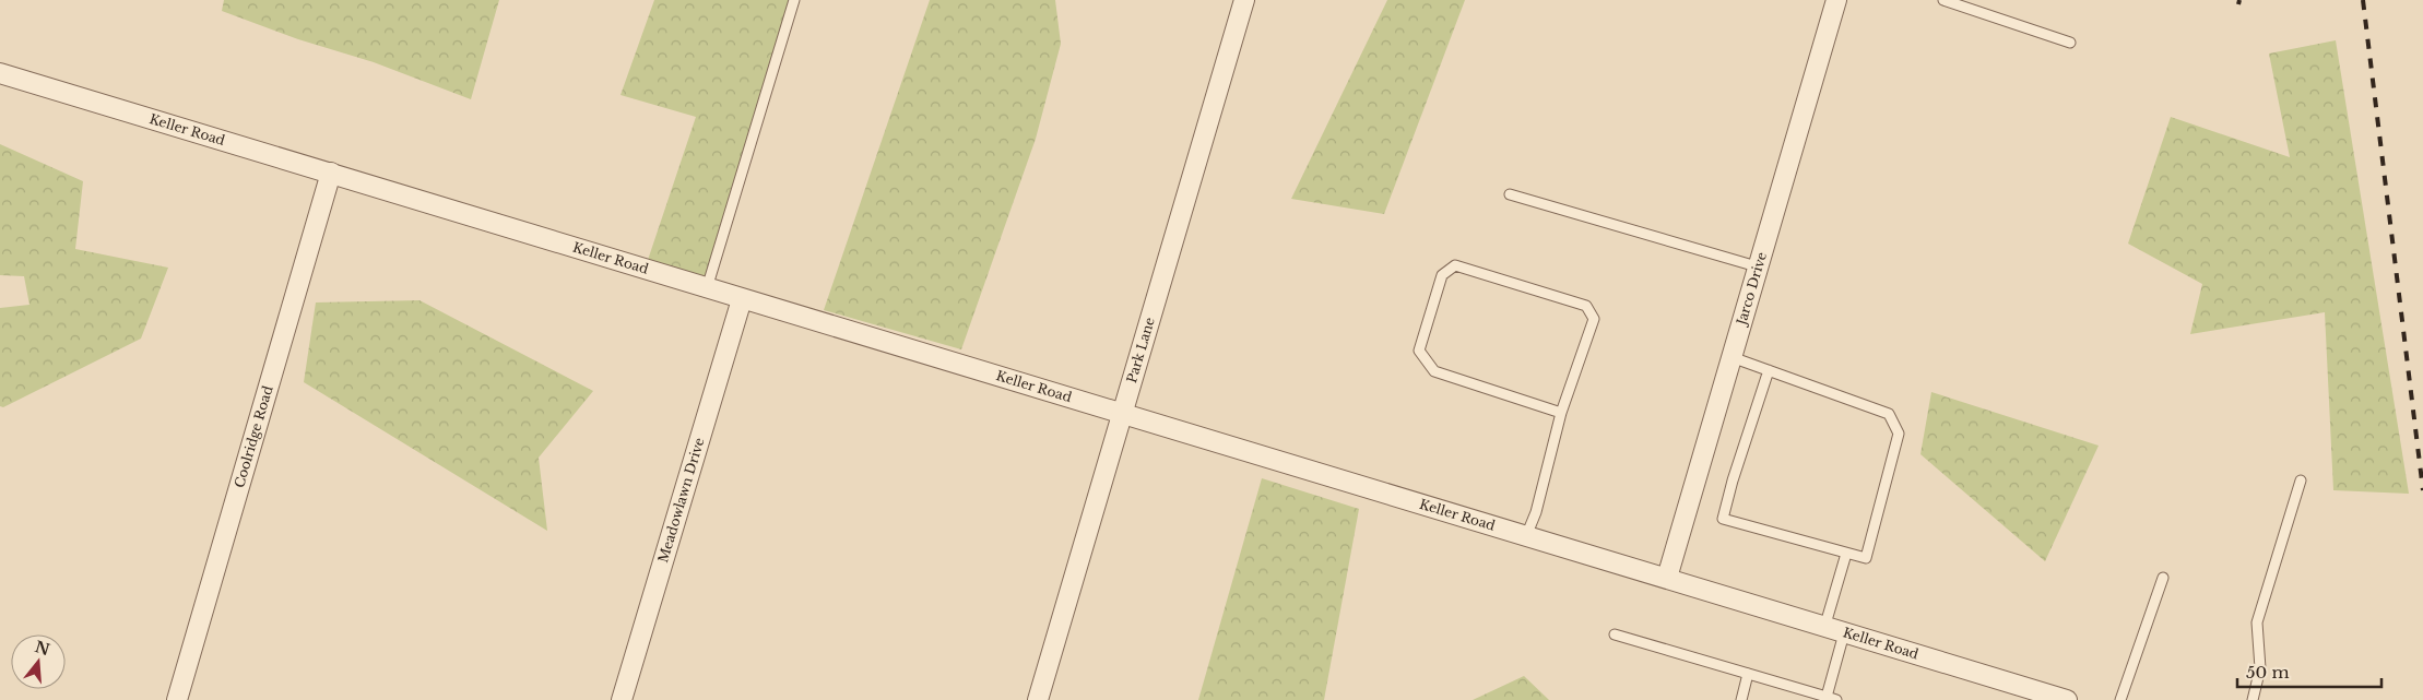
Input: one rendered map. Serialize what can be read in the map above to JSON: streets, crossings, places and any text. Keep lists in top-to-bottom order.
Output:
{
  "streets": {
    "street": [
      "Keller Road",
      "Jarco Drive",
      "Park Lane",
      "Coolridge Road",
      "Meadowlawn Drive"
    ]
  },
  "crossings": [
    ["Keller Road", "Jarco Drive"],
    ["Keller Road", "Park Lane"],
    ["Keller Road", "Coolridge Road"],
    ["Keller Road", "Meadowlawn Drive"]
  ],
  "scale_bar": "50 m",
  "north": "top"
}
